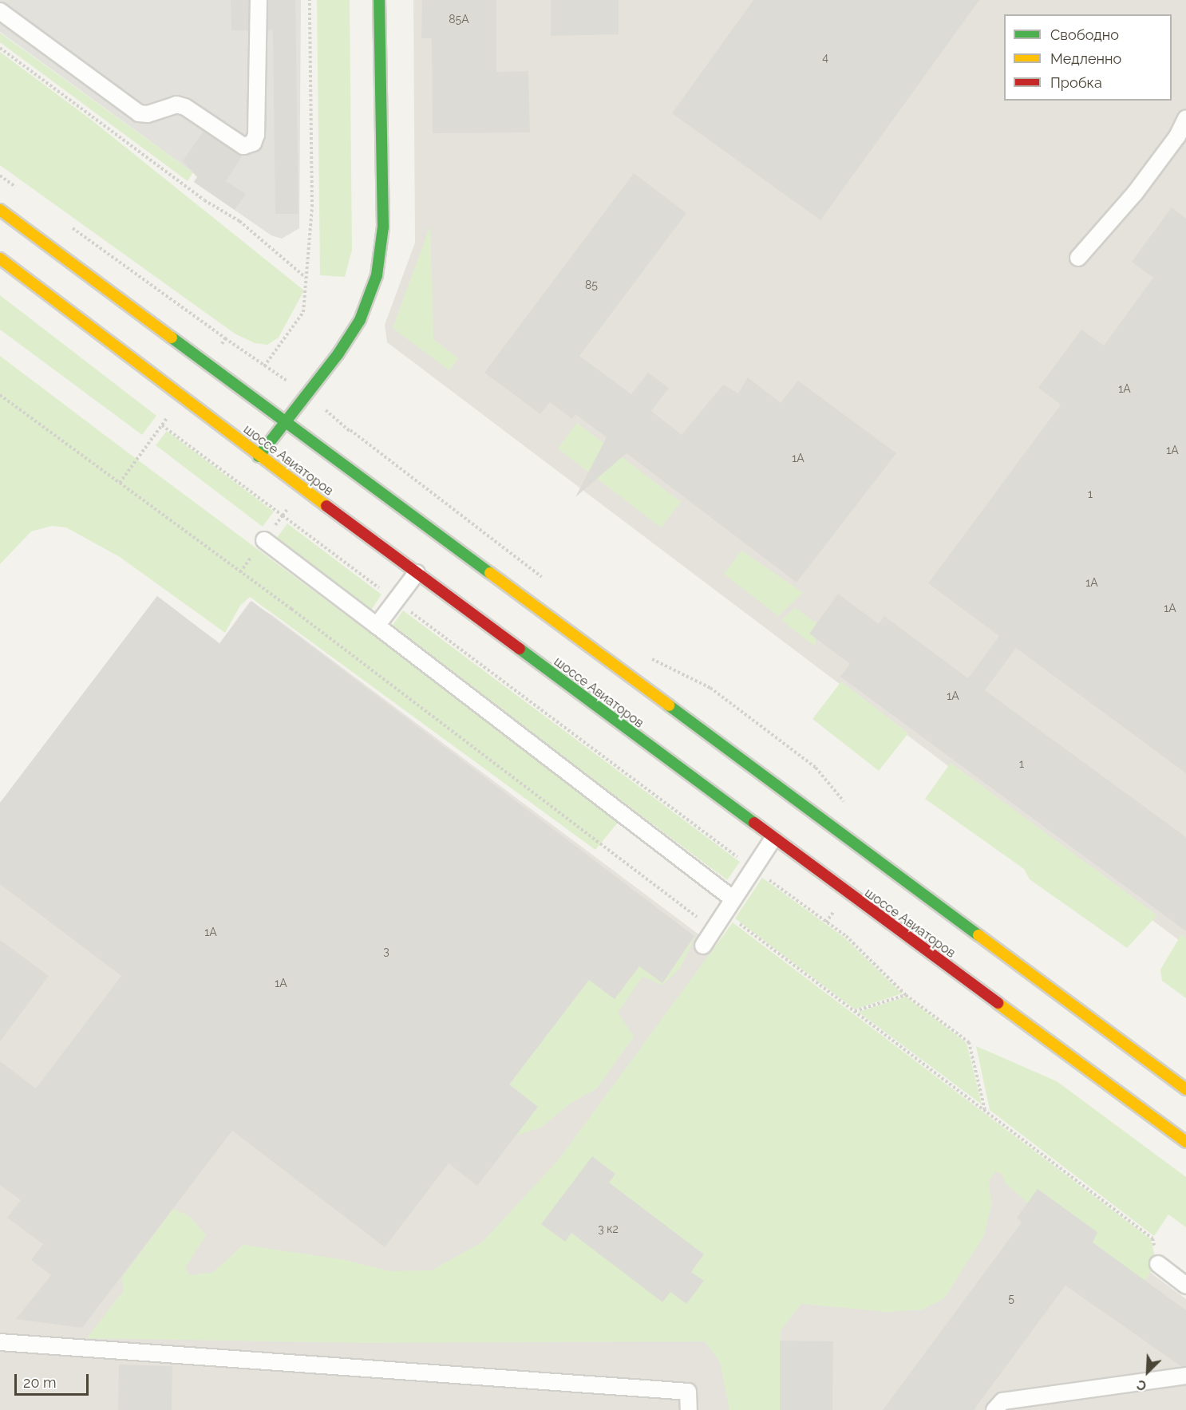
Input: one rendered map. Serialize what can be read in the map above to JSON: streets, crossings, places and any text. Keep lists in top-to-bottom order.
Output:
{
  "streets": {
    "main road": ["шоссе Авиаторов"]
  },
  "house_numbers": [
    "85А",
    "4",
    "85",
    "1А",
    "1А",
    "1А",
    "1",
    "1А",
    "1А",
    "1А",
    "1",
    "1А",
    "3",
    "1А",
    "3 к2",
    "5"
  ],
  "legend": ["Свободно", "Медленно", "Пробка"],
  "scale_bar": "20 m",
  "north": "bottom left"
}
